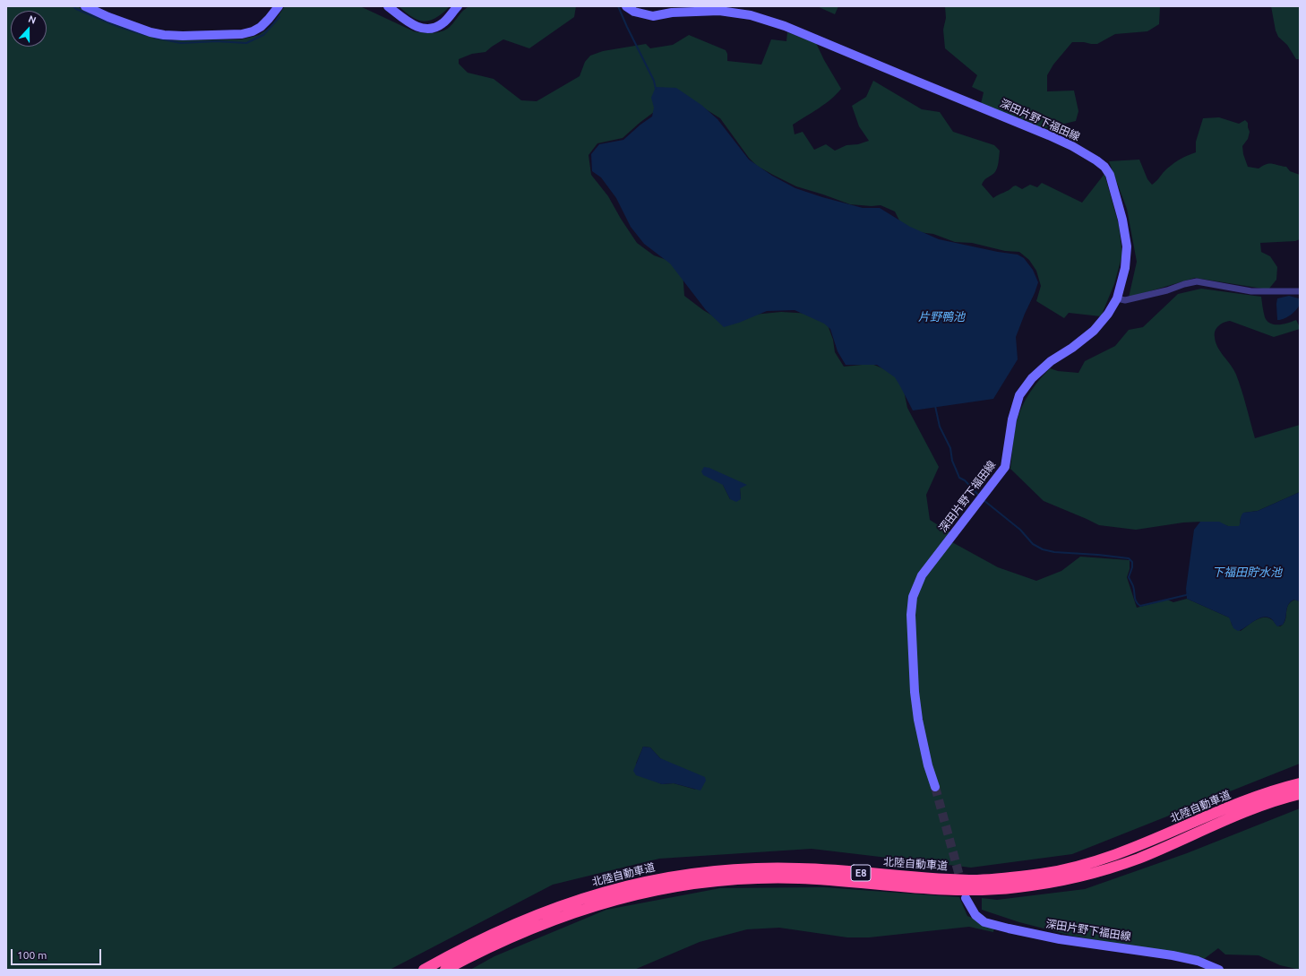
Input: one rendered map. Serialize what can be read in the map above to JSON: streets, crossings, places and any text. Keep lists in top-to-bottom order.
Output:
{
  "streets": {
    "highway": ["北陸自動車道", "E8"],
    "main road": ["深田片野下福田線"]
  },
  "water": ["片野鴨池", "下福田貯水池"],
  "scale_bar": "100 m",
  "north": "top"
}
